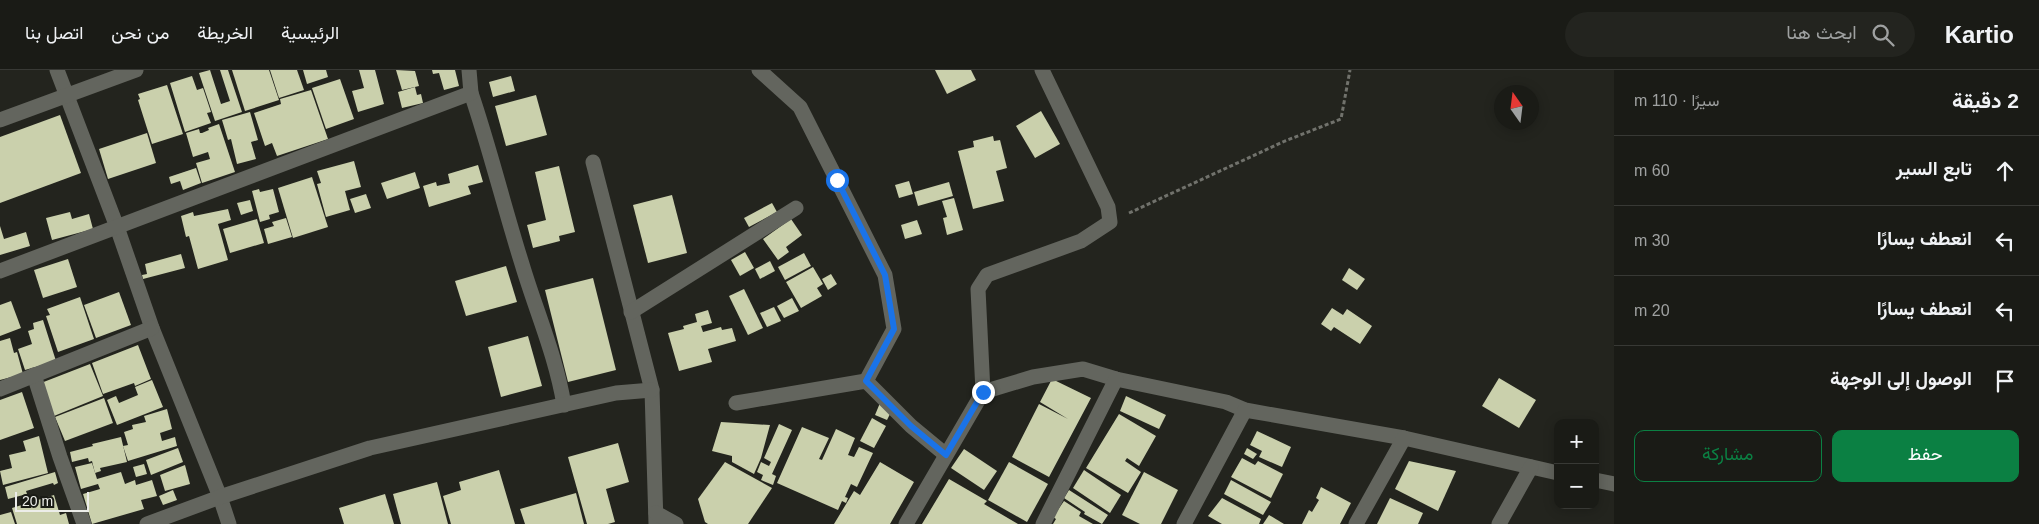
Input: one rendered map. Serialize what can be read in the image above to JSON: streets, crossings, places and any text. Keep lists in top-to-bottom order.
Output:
{
  "scale_bar": "20 m",
  "north": "top",
  "page": {
    "header": "Kartio",
    "search": "ابحث هنا",
    "nav": [
      "الرئيسية",
      "الخريطة",
      "من نحن",
      "اتصل بنا"
    ],
    "heading": ["2 دقيقة", "سيرًا · 110 m"],
    "list": [
      ["تابع السير", "60 m"],
      ["انعطف يسارًا", "30 m"],
      ["انعطف يسارًا", "20 m"],
      "الوصول إلى الوجهة"
    ],
    "buttons": ["حفظ", "مشاركة"],
    "map_buttons": ["+", "−"],
    "scale": "20 m"
  }
}
